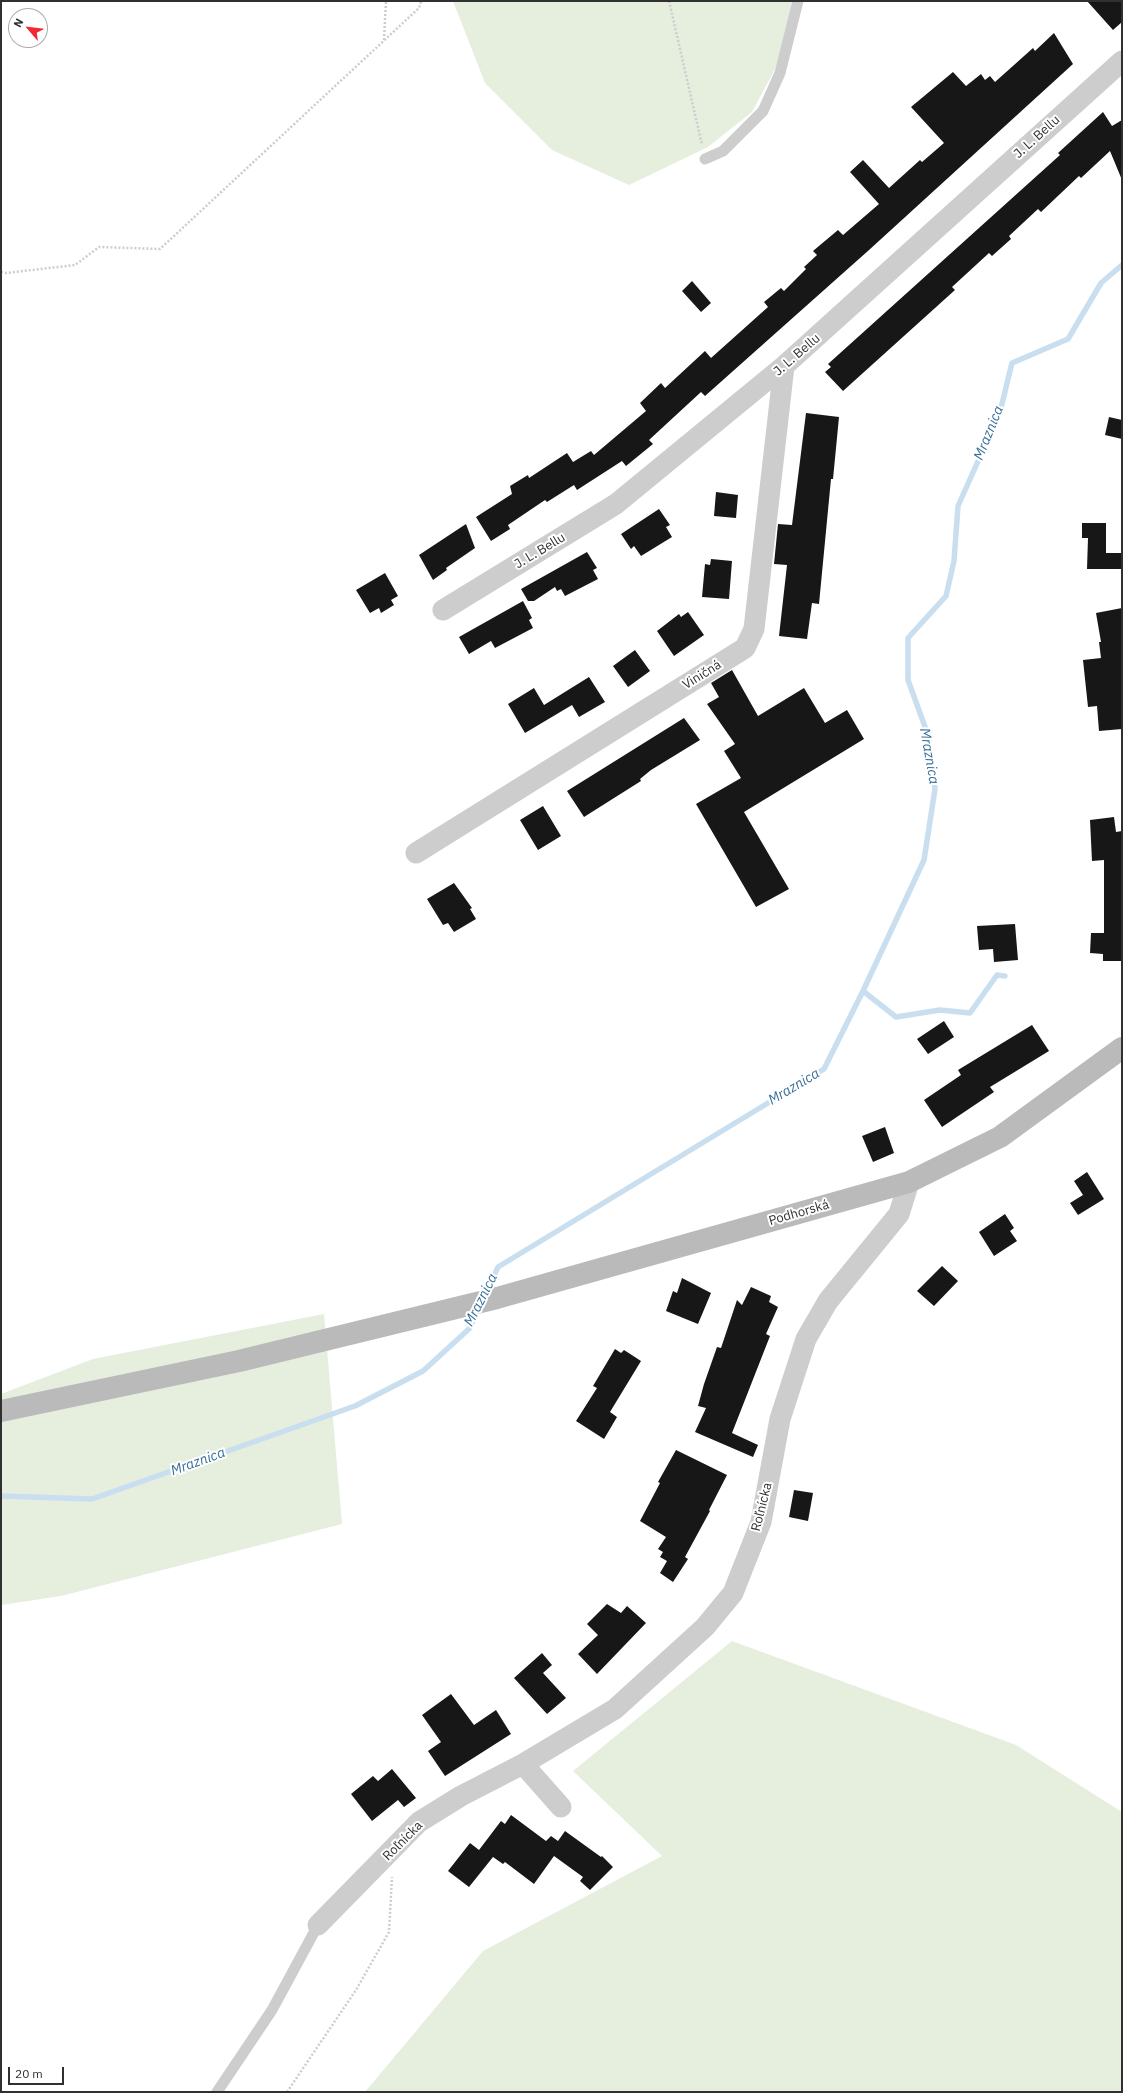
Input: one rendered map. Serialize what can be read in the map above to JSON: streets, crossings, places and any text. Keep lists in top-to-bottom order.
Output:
{
  "streets": {
    "street": [
      "J. L. Bellu",
      "Viničná",
      "Podhorská",
      "Roľnícka"
    ]
  },
  "crossings": [
    ["J. L. Bellu", "Viničná"],
    ["Podhorská", "Roľnícka"]
  ],
  "water": ["Mraznica"],
  "scale_bar": "20 m",
  "north": "top left"
}
